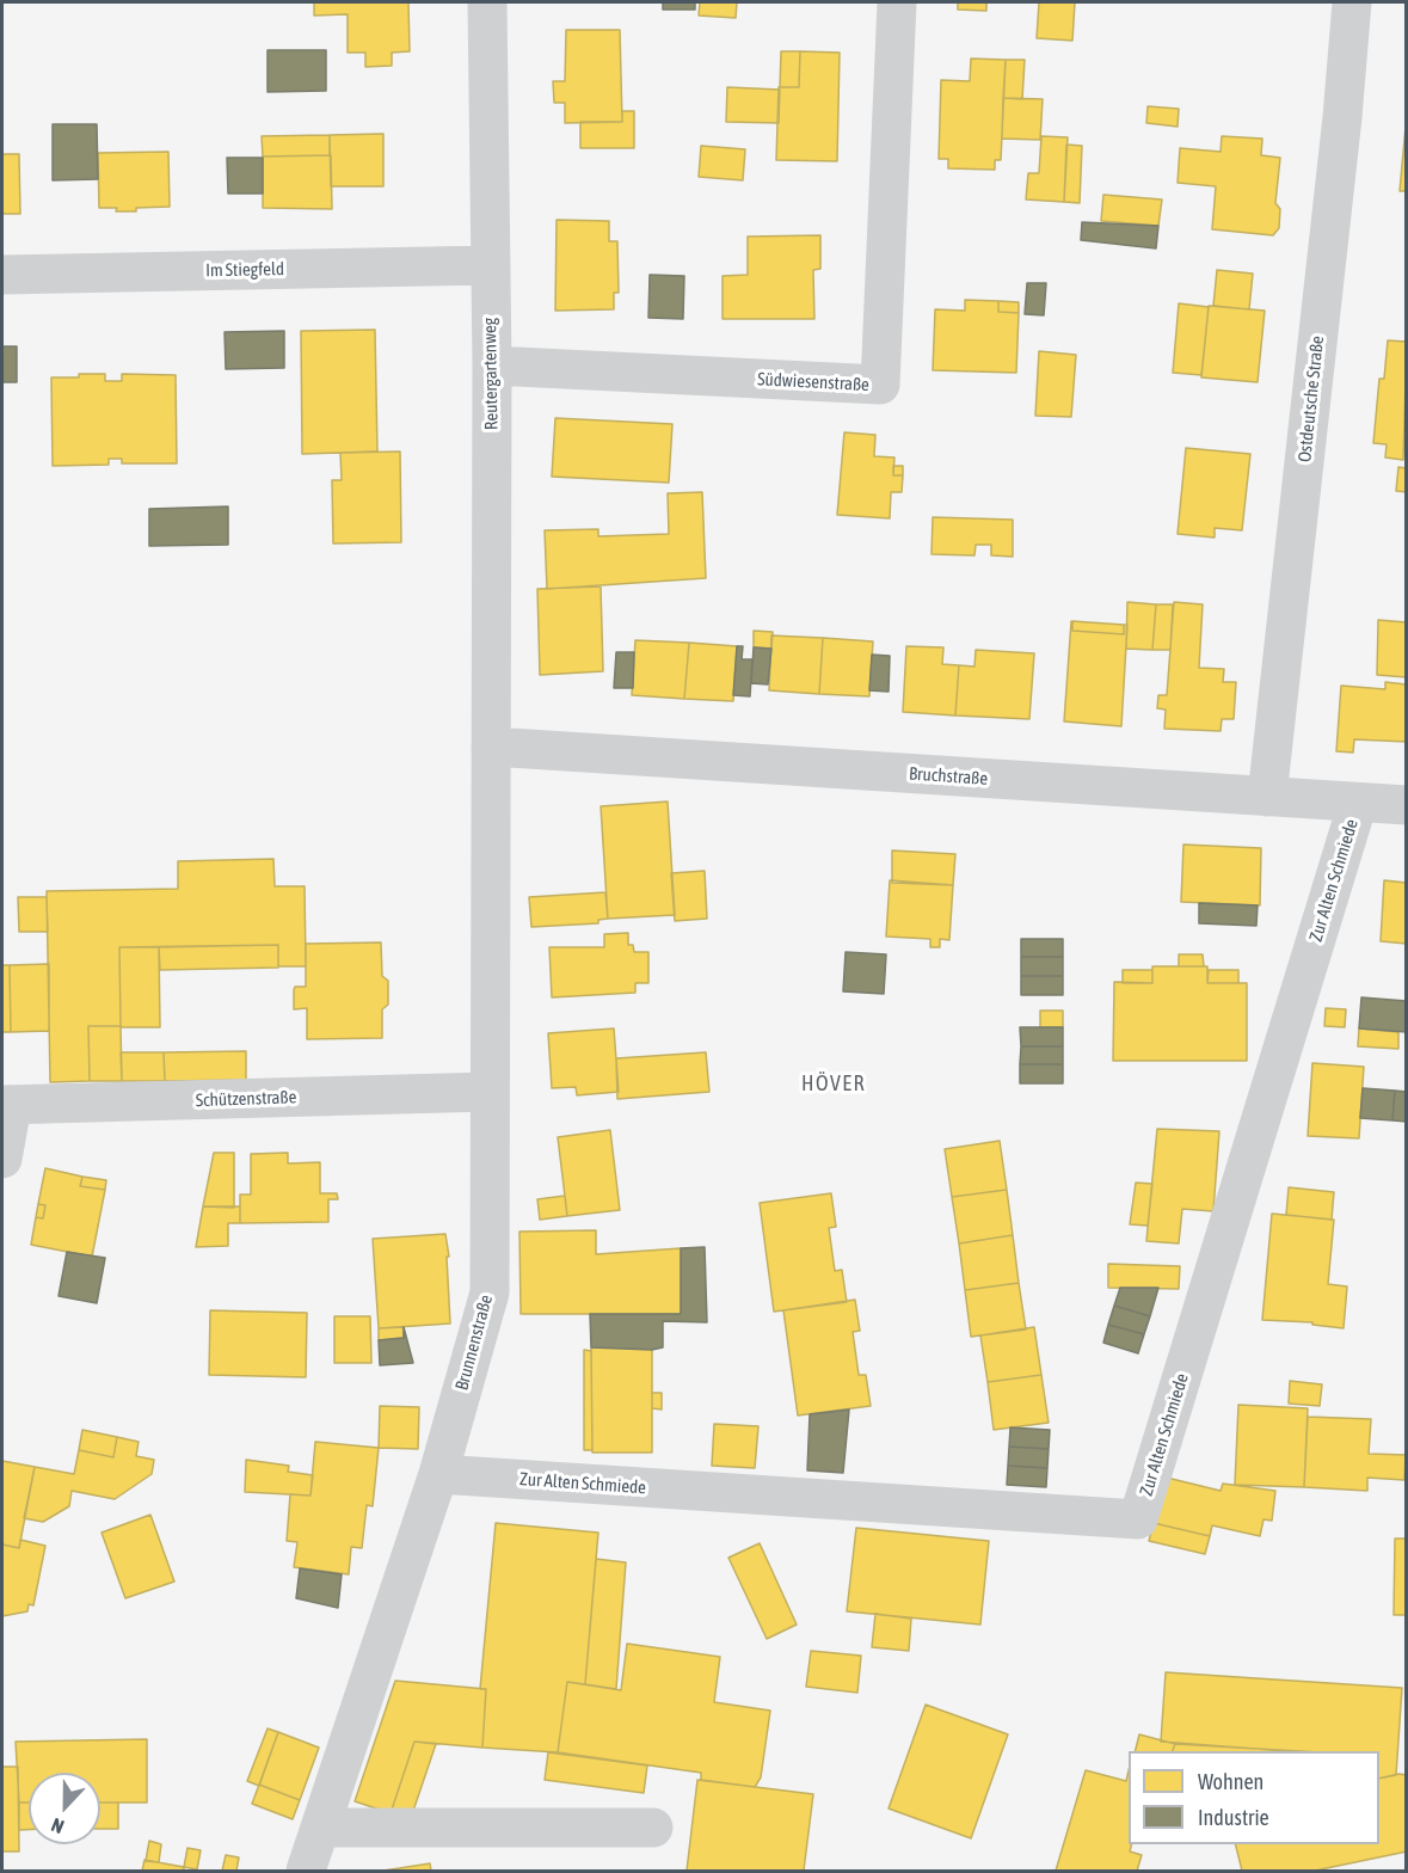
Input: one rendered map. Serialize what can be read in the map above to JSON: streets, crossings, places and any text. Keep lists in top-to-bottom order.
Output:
{
  "streets": {
    "street": [
      "Im Stiegfeld",
      "Reutergartenweg",
      "Südwiesenstraße",
      "Ostdeutsche Straße",
      "Bruchstraße",
      "Zur Alten Schmiede",
      "Schützenstraße",
      "Brunnenstraße"
    ]
  },
  "crossings": [
    ["Im Stiegfeld", "Reutergartenweg"],
    ["Reutergartenweg", "Südwiesenstraße"],
    ["Reutergartenweg", "Bruchstraße"],
    ["Reutergartenweg", "Brunnenstraße"],
    ["Ostdeutsche Straße", "Bruchstraße"],
    ["Bruchstraße", "Zur Alten Schmiede"],
    ["Bruchstraße", "Brunnenstraße"],
    ["Zur Alten Schmiede", "Brunnenstraße"],
    ["Schützenstraße", "Brunnenstraße"]
  ],
  "districts": ["HÖVER"],
  "legend": ["Wohnen", "Industrie"],
  "north": "bottom"
}
